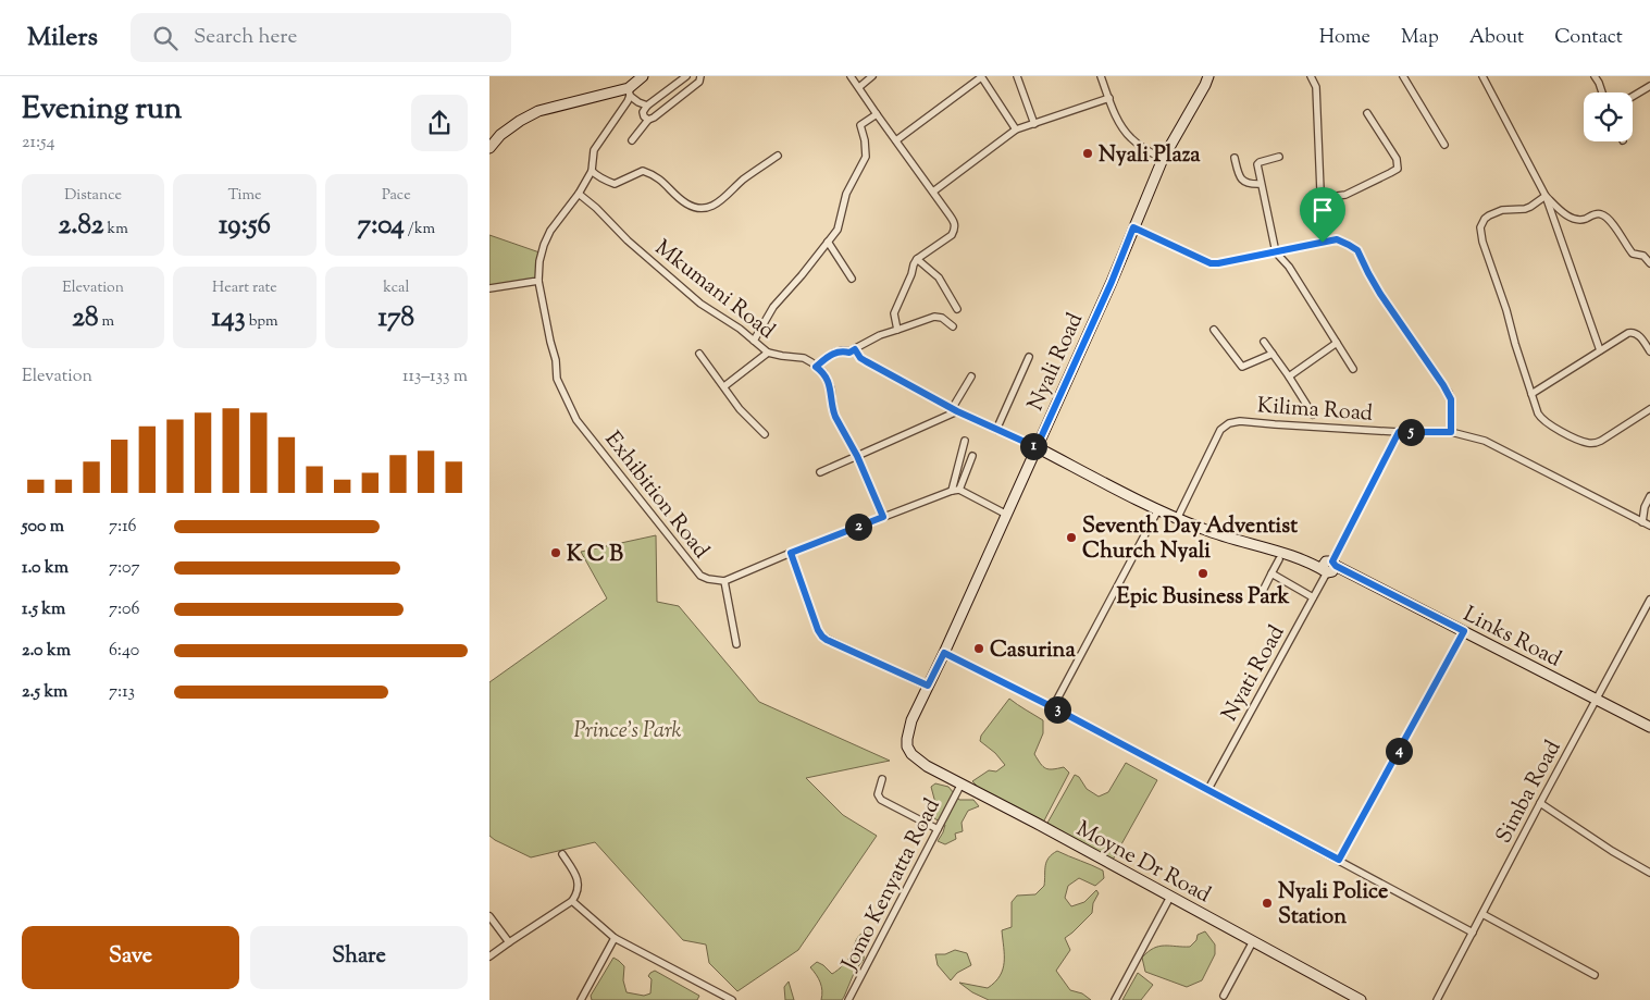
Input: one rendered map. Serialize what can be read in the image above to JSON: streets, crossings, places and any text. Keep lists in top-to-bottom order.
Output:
{
  "streets": {
    "main road": ["Nyali Road", "Links Road", "Moyne Dr Road"],
    "street": [
      "Mkumani Road",
      "Kilima Road",
      "Exhibition Road",
      "Nyati Road",
      "Simba Road",
      "Jomo Kenyatta Road"
    ]
  },
  "crossings": [
    ["Mkumani Road", "Exhibition Road"],
    ["Nyali Road", "Links Road"],
    ["Nyali Road", "Moyne Dr Road"],
    ["Kilima Road", "Links Road"],
    ["Kilima Road", "Nyati Road"],
    ["Links Road", "Nyati Road"],
    ["Links Road", "Simba Road"],
    ["Moyne Dr Road", "Jomo Kenyatta Road"]
  ],
  "parks": ["Prince's Park"],
  "places": [
    "Nyali Plaza",
    "Seventh Day Adventist Church Nyali",
    "K C B",
    "Epic Business Park",
    "Casurina",
    "Nyali Police Station"
  ],
  "page": {
    "header": "Milers",
    "search": "Search here",
    "nav": [
      "Home",
      "Map",
      "About",
      "Contact"
    ],
    "heading": ["Evening run", "21:54"],
    "stats": [
      ["Distance", "2.82 km"],
      ["Time", "19:56"],
      ["Pace", "7:04 /km"],
      ["Elevation", "28 m"],
      ["Heart rate", "143 bpm"],
      ["kcal", "178"]
    ],
    "chart": ["Elevation", "113–133 m"],
    "pins": [
      "5",
      "1",
      "2",
      "3",
      "4"
    ],
    "list": [
      {
        "name": "500 m",
        "note": "7:16"
      },
      {
        "name": "1.0 km",
        "note": "7:07"
      },
      {
        "name": "1.5 km",
        "note": "7:06"
      },
      {
        "name": "2.0 km",
        "note": "6:40"
      },
      {
        "name": "2.5 km",
        "note": "7:13"
      }
    ],
    "buttons": ["Save", "Share"]
  }
}
